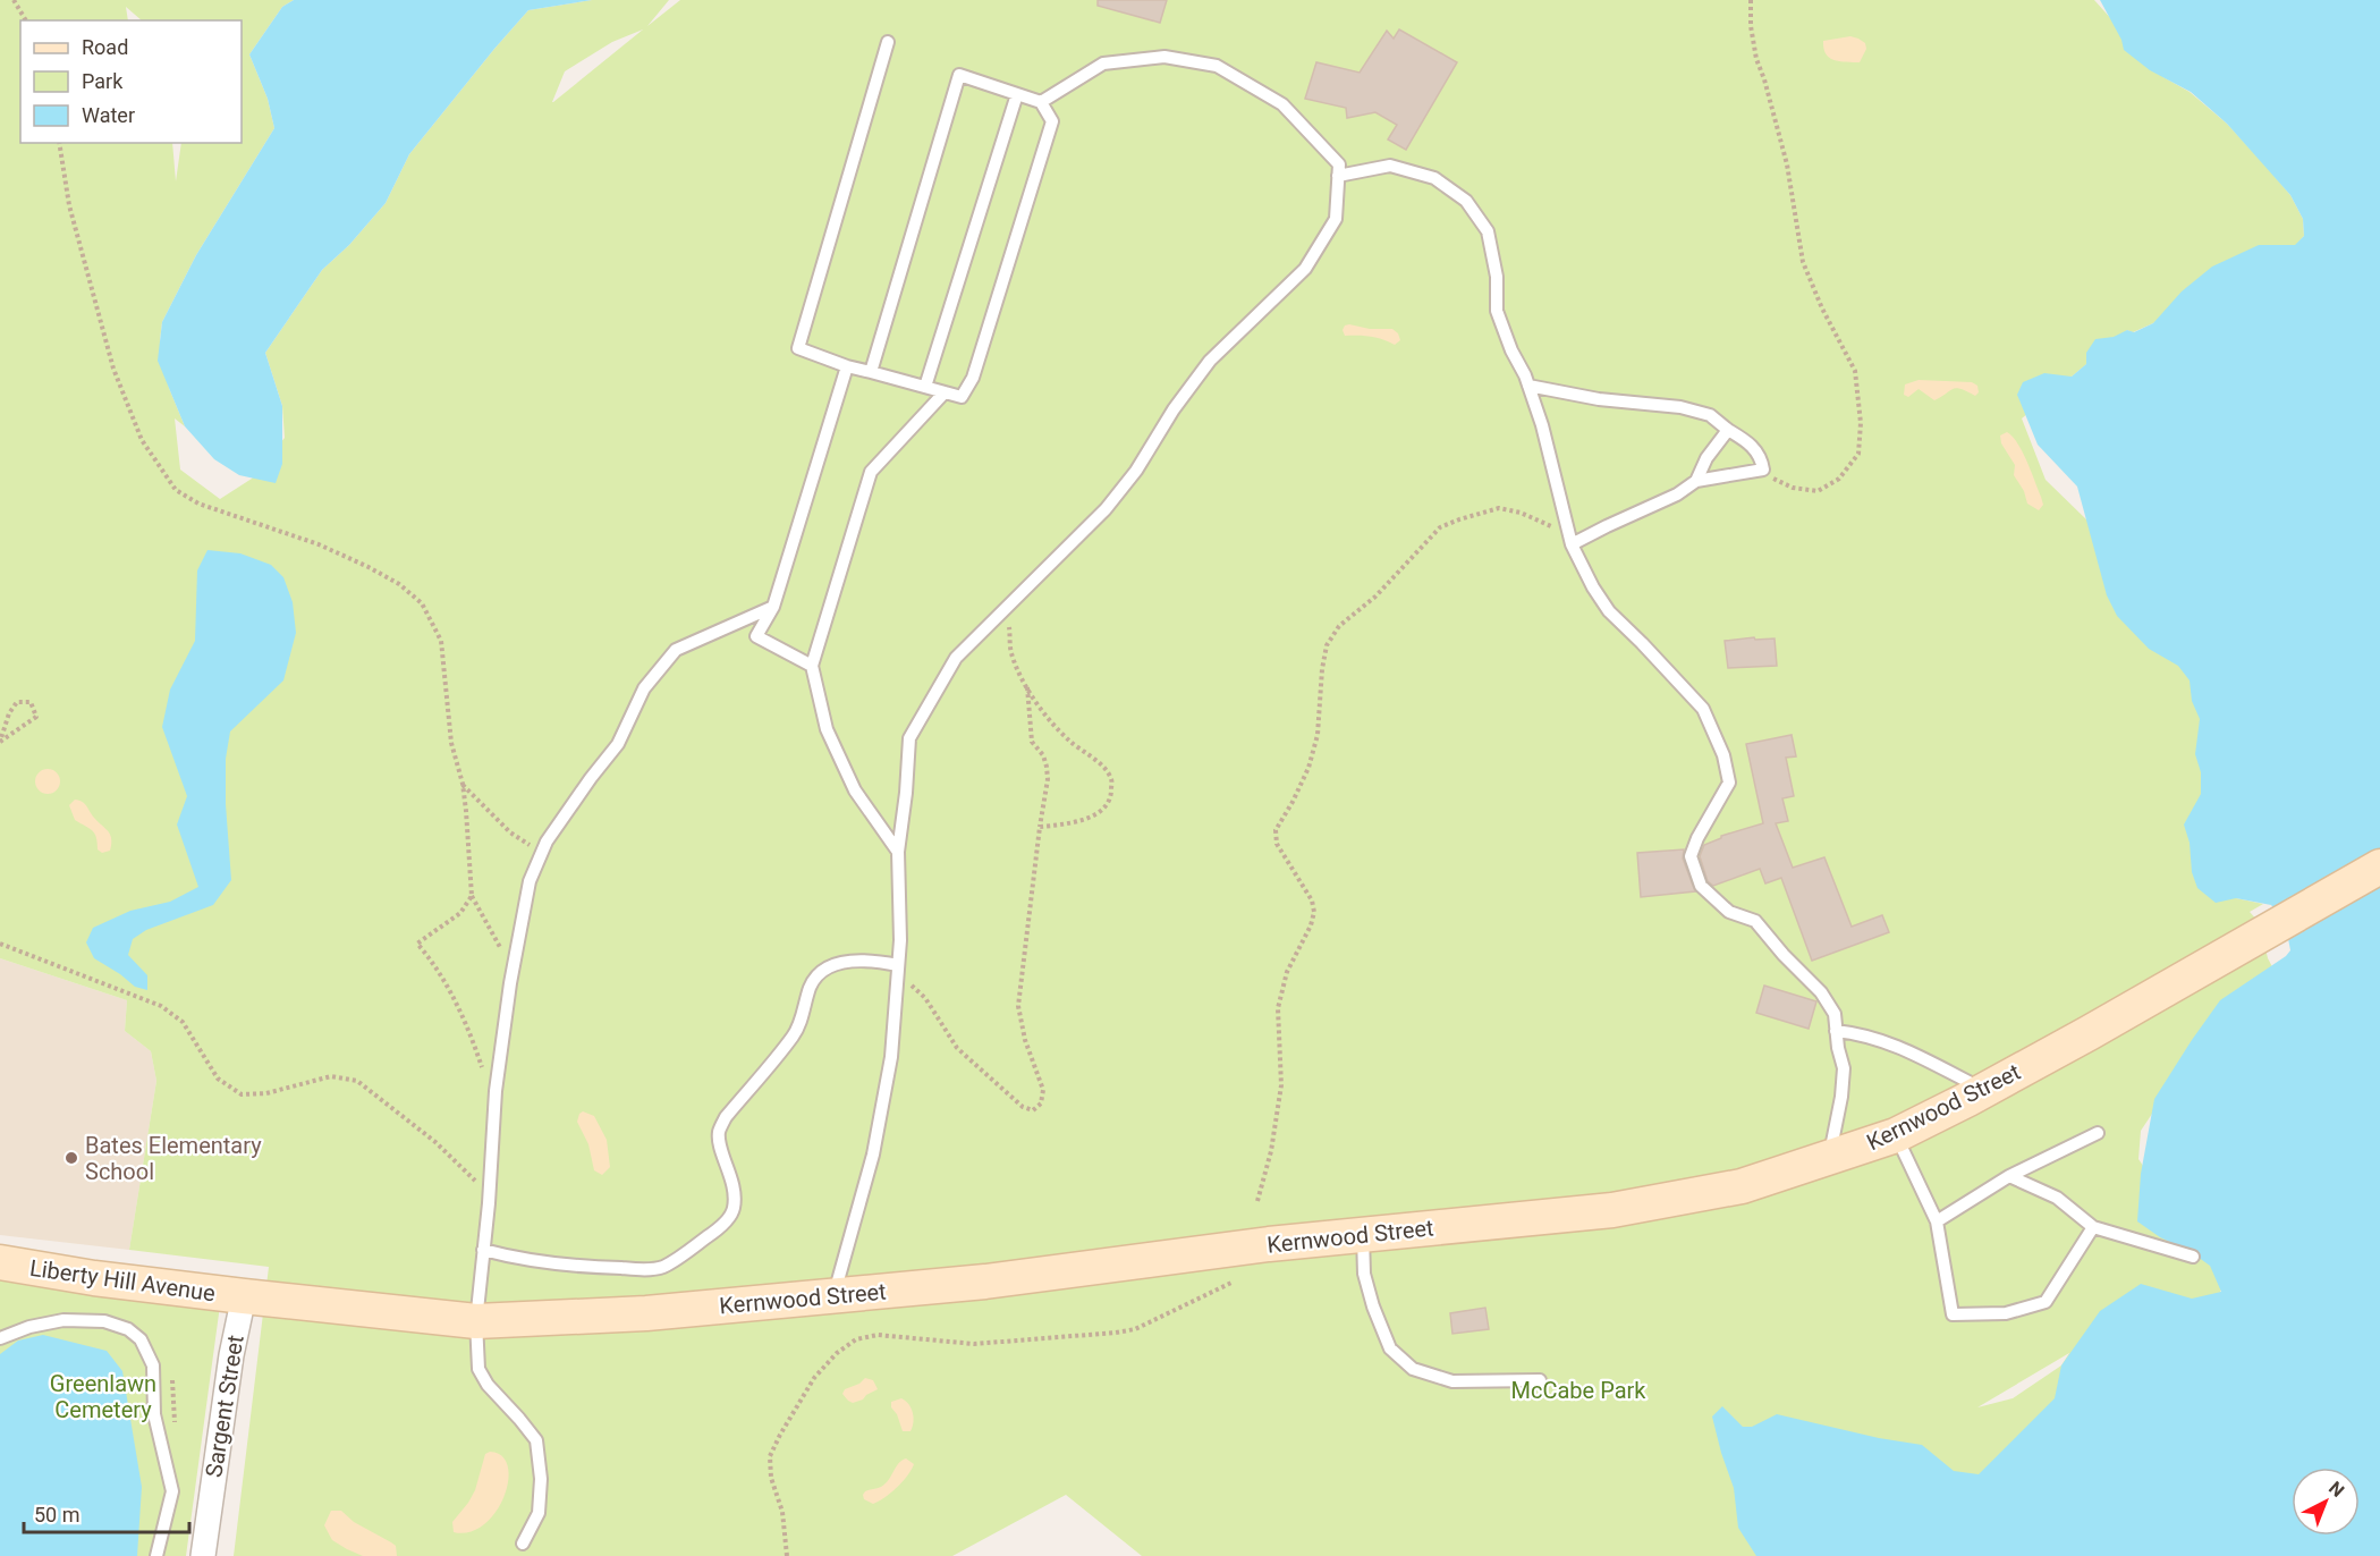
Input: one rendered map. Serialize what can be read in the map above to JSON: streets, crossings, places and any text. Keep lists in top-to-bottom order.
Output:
{
  "streets": {
    "main road": ["Kernwood Street", "Liberty Hill Avenue"],
    "street": ["Sargent Street"]
  },
  "crossings": [
    ["Kernwood Street", "Liberty Hill Avenue"],
    ["Kernwood Street", "Sargent Street"],
    ["Liberty Hill Avenue", "Sargent Street"]
  ],
  "parks": ["Greenlawn Cemetery", "McCabe Park"],
  "places": ["Bates Elementary School"],
  "legend": ["Road", "Park", "Water"],
  "scale_bar": "50 m",
  "north": "top right"
}
